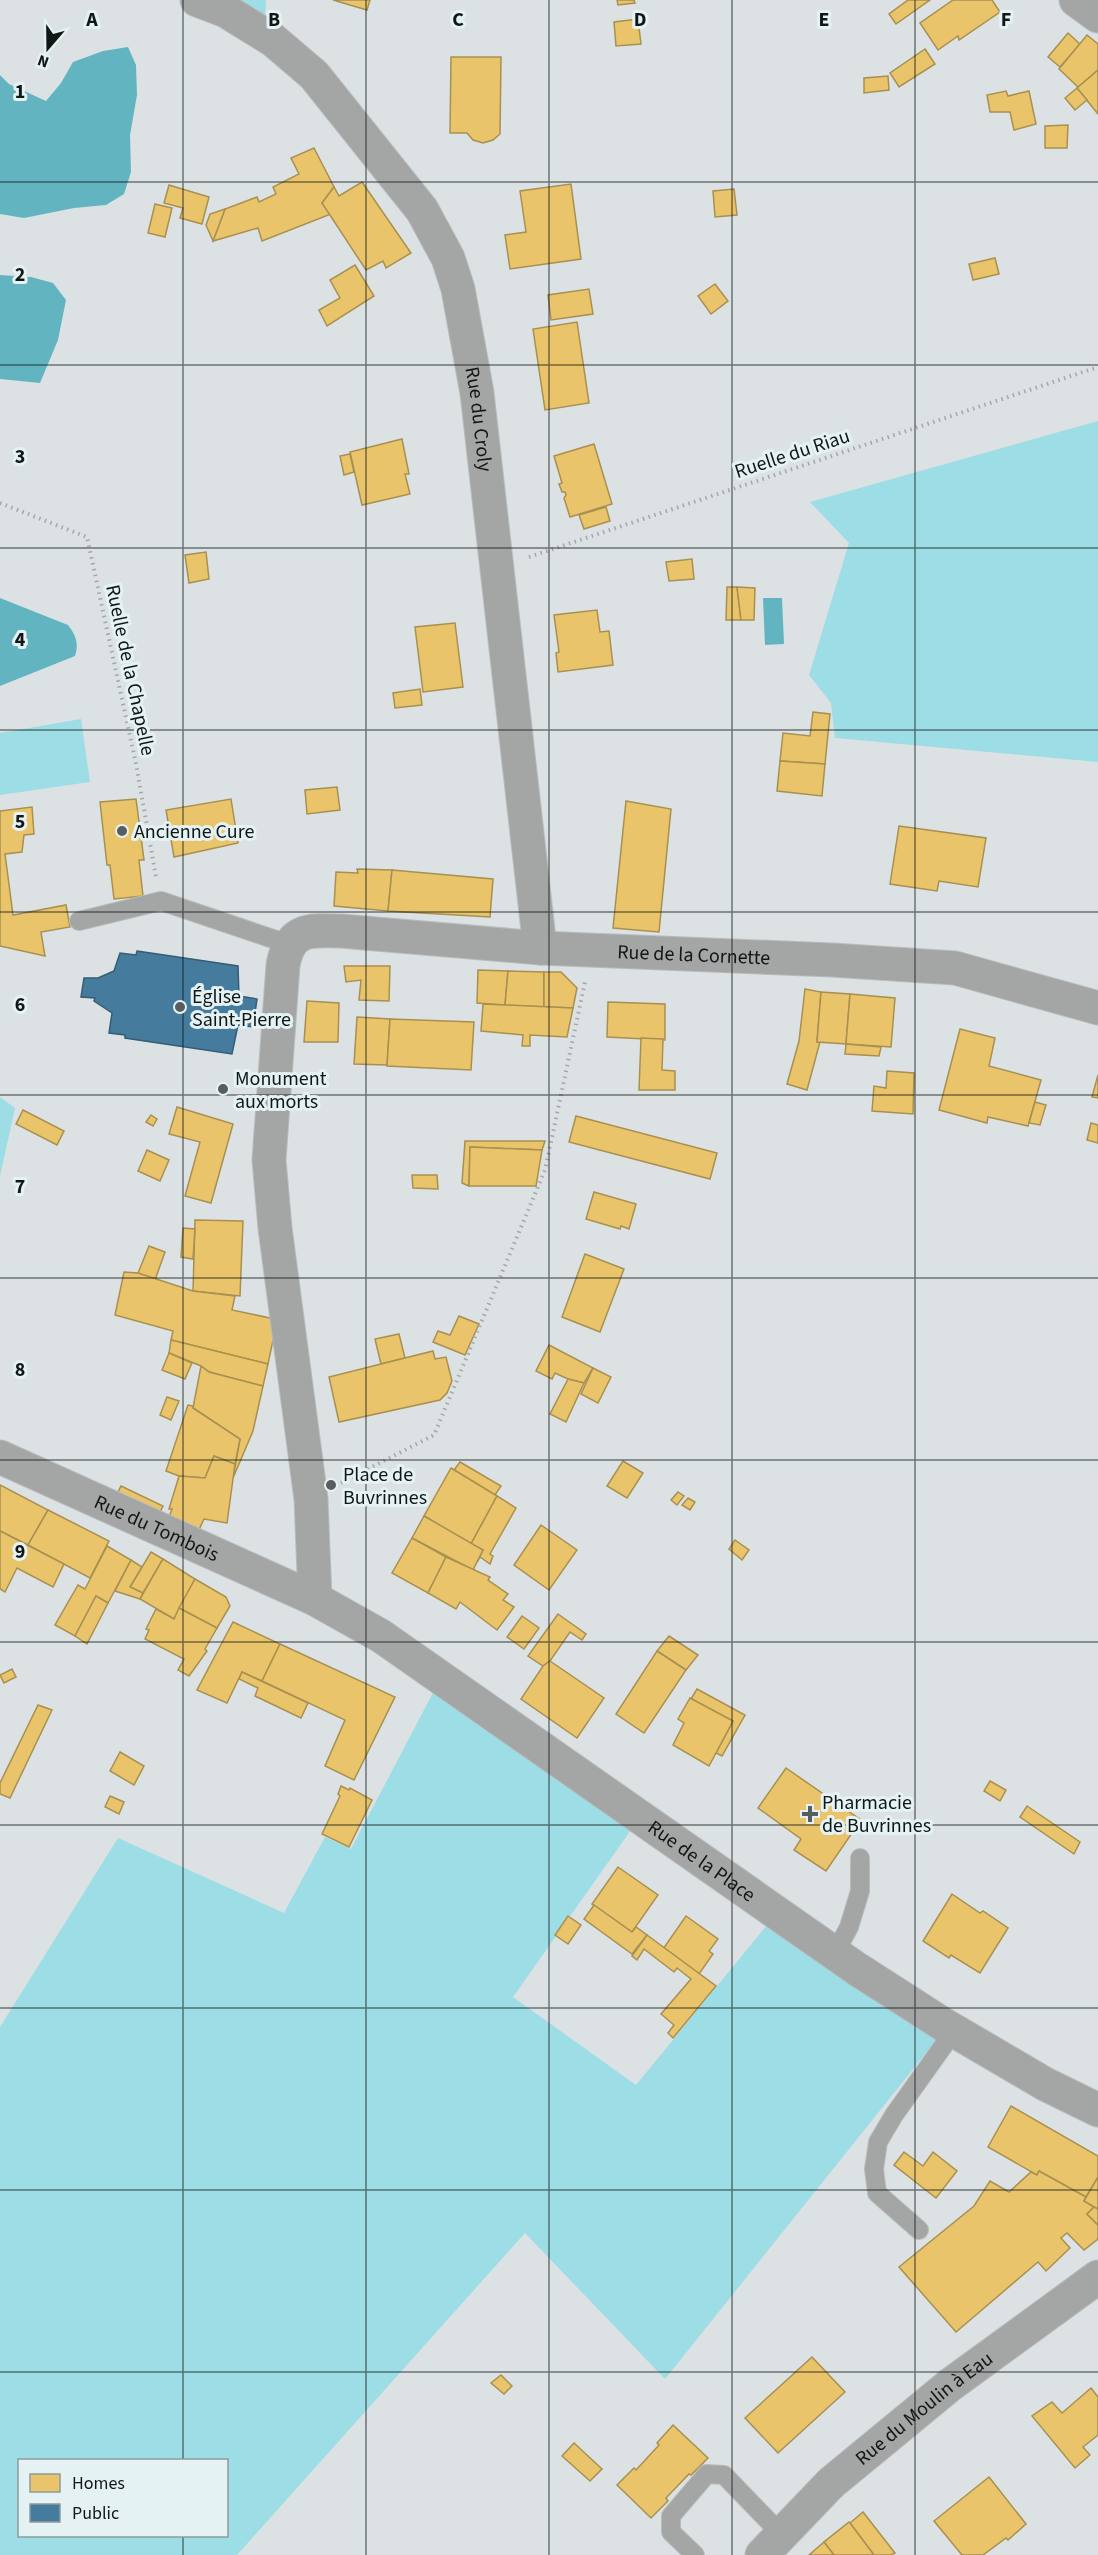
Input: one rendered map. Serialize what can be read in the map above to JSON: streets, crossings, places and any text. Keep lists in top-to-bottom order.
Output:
{
  "streets": {
    "street": [
      "Rue du Croly",
      "Rue de la Cornette",
      "Rue du Tombois",
      "Rue de la Place",
      "Rue du Moulin à Eau"
    ],
    "path": ["Ruelle du Riau", "Ruelle de la Chapelle"]
  },
  "crossings": [
    ["Rue du Croly", "Ruelle du Riau"],
    ["Rue du Croly", "Rue de la Cornette"],
    ["Rue du Tombois", "Rue de la Place"]
  ],
  "places": {
    "other": [
      "Ancienne Cure",
      "Église Saint-Pierre",
      "Monument aux morts",
      "Place de Buvrinnes"
    ],
    "health": ["Pharmacie de Buvrinnes"]
  },
  "legend": ["Homes", "Public"],
  "north": "bottom",
  "grid": {
    "columns": [
      "A",
      "B",
      "C",
      "D",
      "E",
      "F"
    ],
    "rows": [
      "1",
      "2",
      "3",
      "4",
      "5",
      "6",
      "7",
      "8",
      "9"
    ]
  }
}
